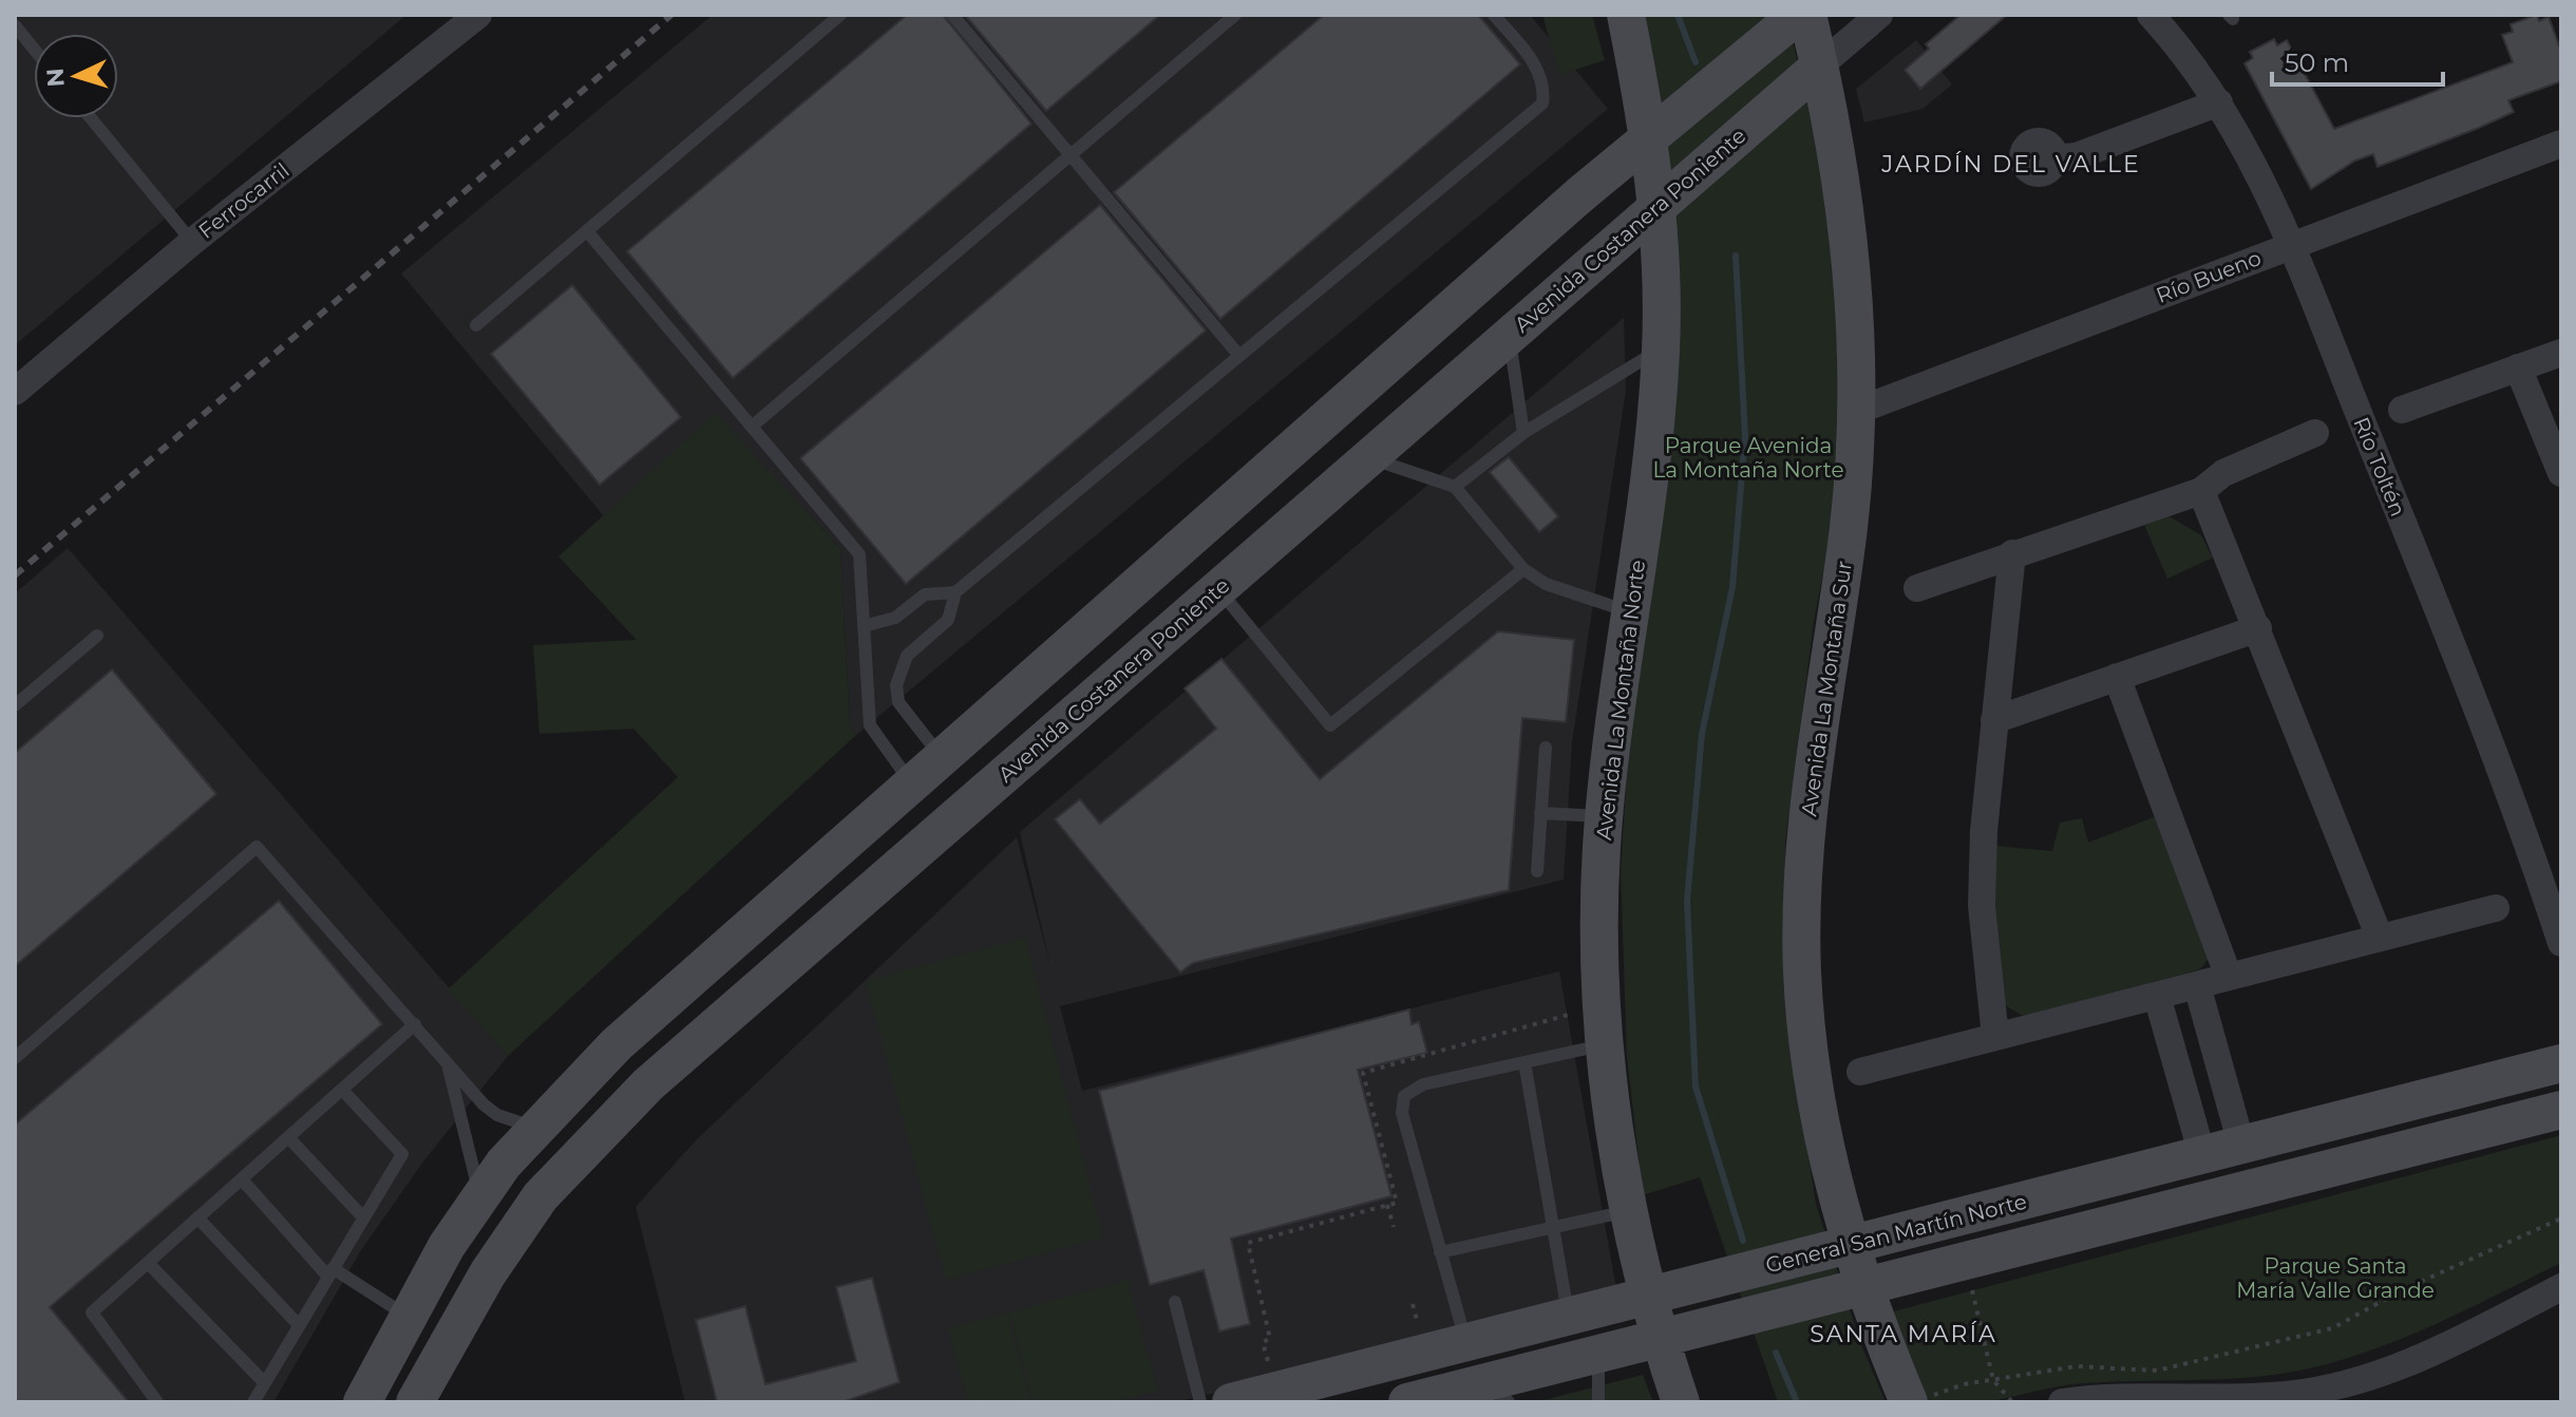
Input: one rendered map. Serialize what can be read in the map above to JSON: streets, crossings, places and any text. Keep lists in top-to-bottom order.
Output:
{
  "streets": {
    "street": [
      "Ferrocarril",
      "Avenida Costanera Poniente",
      "Río Bueno",
      "Río Toltén",
      "Avenida La Montaña Sur",
      "Avenida La Montaña Norte",
      "General San Martín Norte"
    ]
  },
  "crossings": [
    ["Avenida Costanera Poniente", "Avenida La Montaña Sur"],
    ["Avenida Costanera Poniente", "Avenida La Montaña Norte"],
    ["Río Bueno", "Río Toltén"],
    ["Río Bueno", "Avenida La Montaña Sur"],
    ["Avenida La Montaña Sur", "General San Martín Norte"],
    ["Avenida La Montaña Norte", "General San Martín Norte"]
  ],
  "districts": ["JARDÍN DEL VALLE", "SANTA MARÍA"],
  "parks": ["Parque Avenida La Montaña Norte", "Parque Santa María Valle Grande"],
  "scale_bar": "50 m",
  "north": "left"
}
